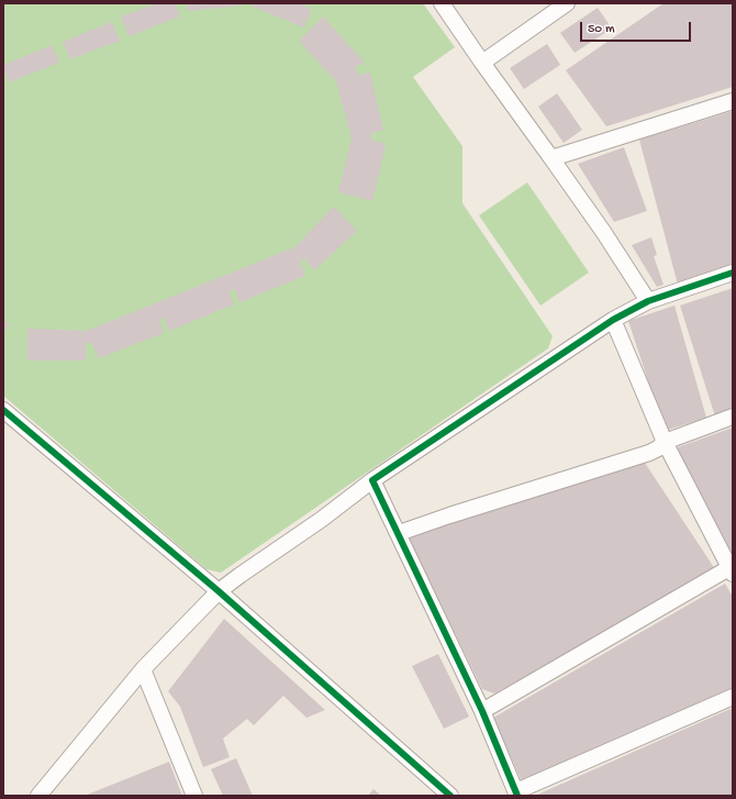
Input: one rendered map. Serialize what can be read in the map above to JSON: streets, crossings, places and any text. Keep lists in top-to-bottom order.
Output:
{
  "scale_bar": "50 m"
}
